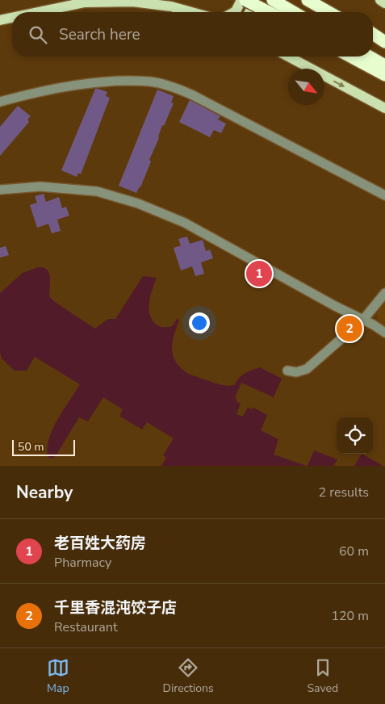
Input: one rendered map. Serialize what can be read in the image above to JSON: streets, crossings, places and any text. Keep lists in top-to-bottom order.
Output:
{
  "scale_bar": "50 m",
  "north": "bottom right",
  "page": {
    "search": "Search here",
    "pins": ["1", "2"],
    "scale": "50 m",
    "heading": ["Nearby", "2 results"],
    "list": [
      {
        "mark": "1",
        "name": "老百姓大药房",
        "note": "Pharmacy",
        "value": "60 m"
      },
      {
        "mark": "2",
        "name": "千里香混沌饺子店",
        "note": "Restaurant",
        "value": "120 m"
      }
    ],
    "nav": ["Map", "Directions", "Saved"]
  }
}
